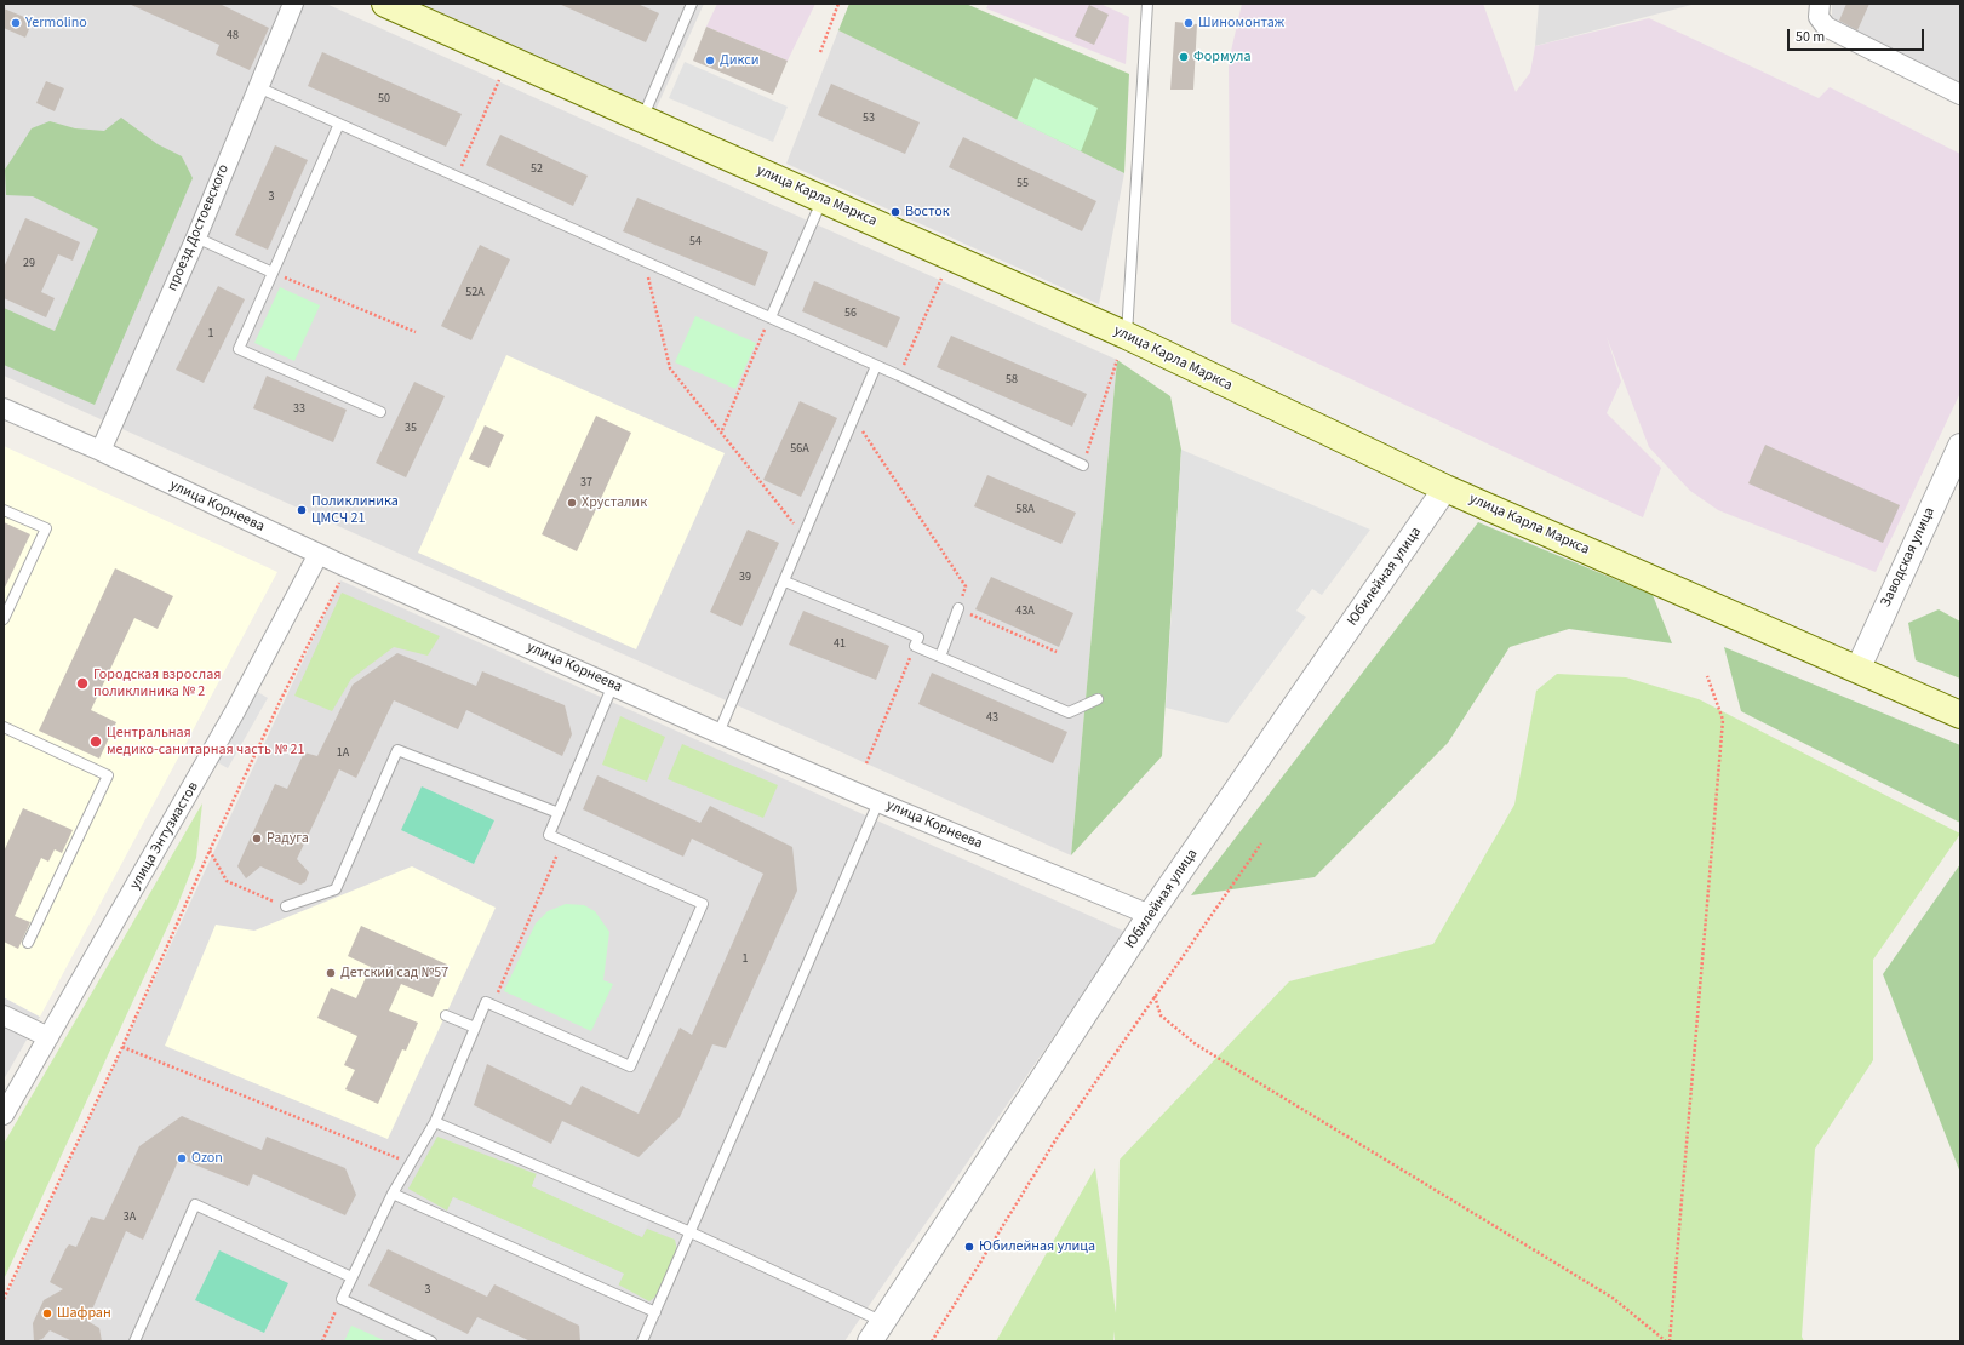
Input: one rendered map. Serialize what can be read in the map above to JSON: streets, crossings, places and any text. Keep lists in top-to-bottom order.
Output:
{
  "streets": {
    "main road": ["улица Карла Маркса"],
    "street": [
      "проезд Достоевского",
      "улица Корнеева",
      "Заводская улица",
      "Юбилейная улица",
      "улица Энтузиастов"
    ]
  },
  "crossings": [
    ["улица Карла Маркса", "Заводская улица"],
    ["улица Карла Маркса", "Юбилейная улица"],
    ["проезд Достоевского", "улица Корнеева"],
    ["улица Корнеева", "Юбилейная улица"],
    ["улица Корнеева", "улица Энтузиастов"]
  ],
  "places": [
    "Yermolino",
    "Шиномонтаж",
    "Формула",
    "Дикси",
    "Восток",
    "Хрусталик",
    "Поликлиника ЦМСЧ 21",
    "Городская взрослая поликлиника № 2",
    "Центральная медико-санитарная часть № 21",
    "Радуга",
    "Детский сад №57",
    "Ozon",
    "Юбилейная улица",
    "Шафран"
  ],
  "house_numbers": [
    "48",
    "50",
    "53",
    "52",
    "55",
    "3",
    "54",
    "29",
    "52А",
    "56",
    "1",
    "58",
    "33",
    "35",
    "56А",
    "37",
    "58А",
    "39",
    "43А",
    "41",
    "43",
    "1А",
    "1",
    "3А",
    "3"
  ],
  "scale_bar": "50 m"
}
